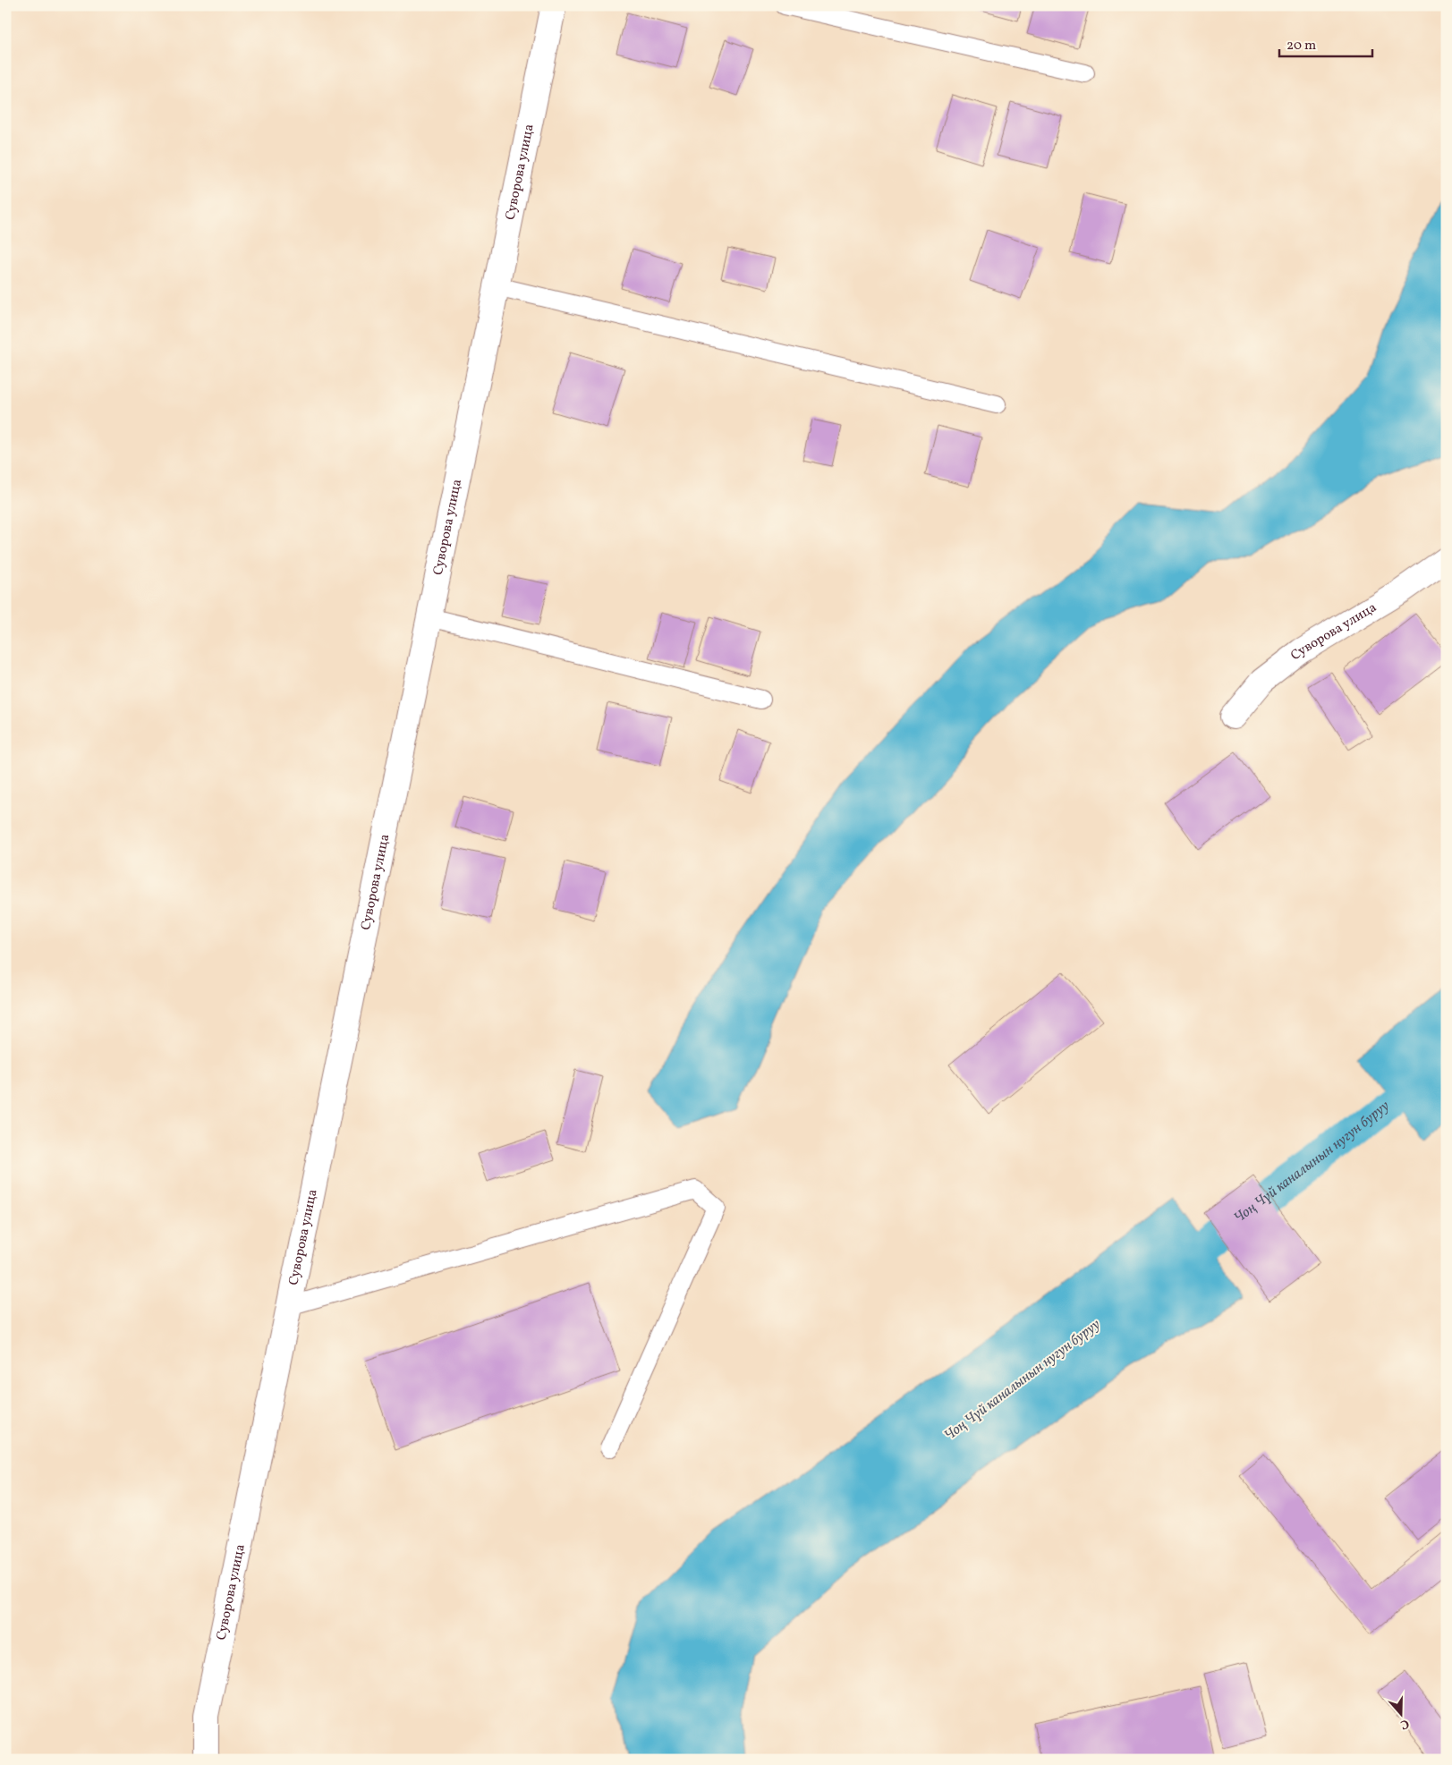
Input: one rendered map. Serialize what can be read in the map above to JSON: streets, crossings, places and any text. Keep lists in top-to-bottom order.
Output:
{
  "streets": {
    "street": ["Суворова улица"]
  },
  "water": ["Чоң Чүй каналынын нугун буруу"],
  "scale_bar": "20 m",
  "north": "bottom"
}
